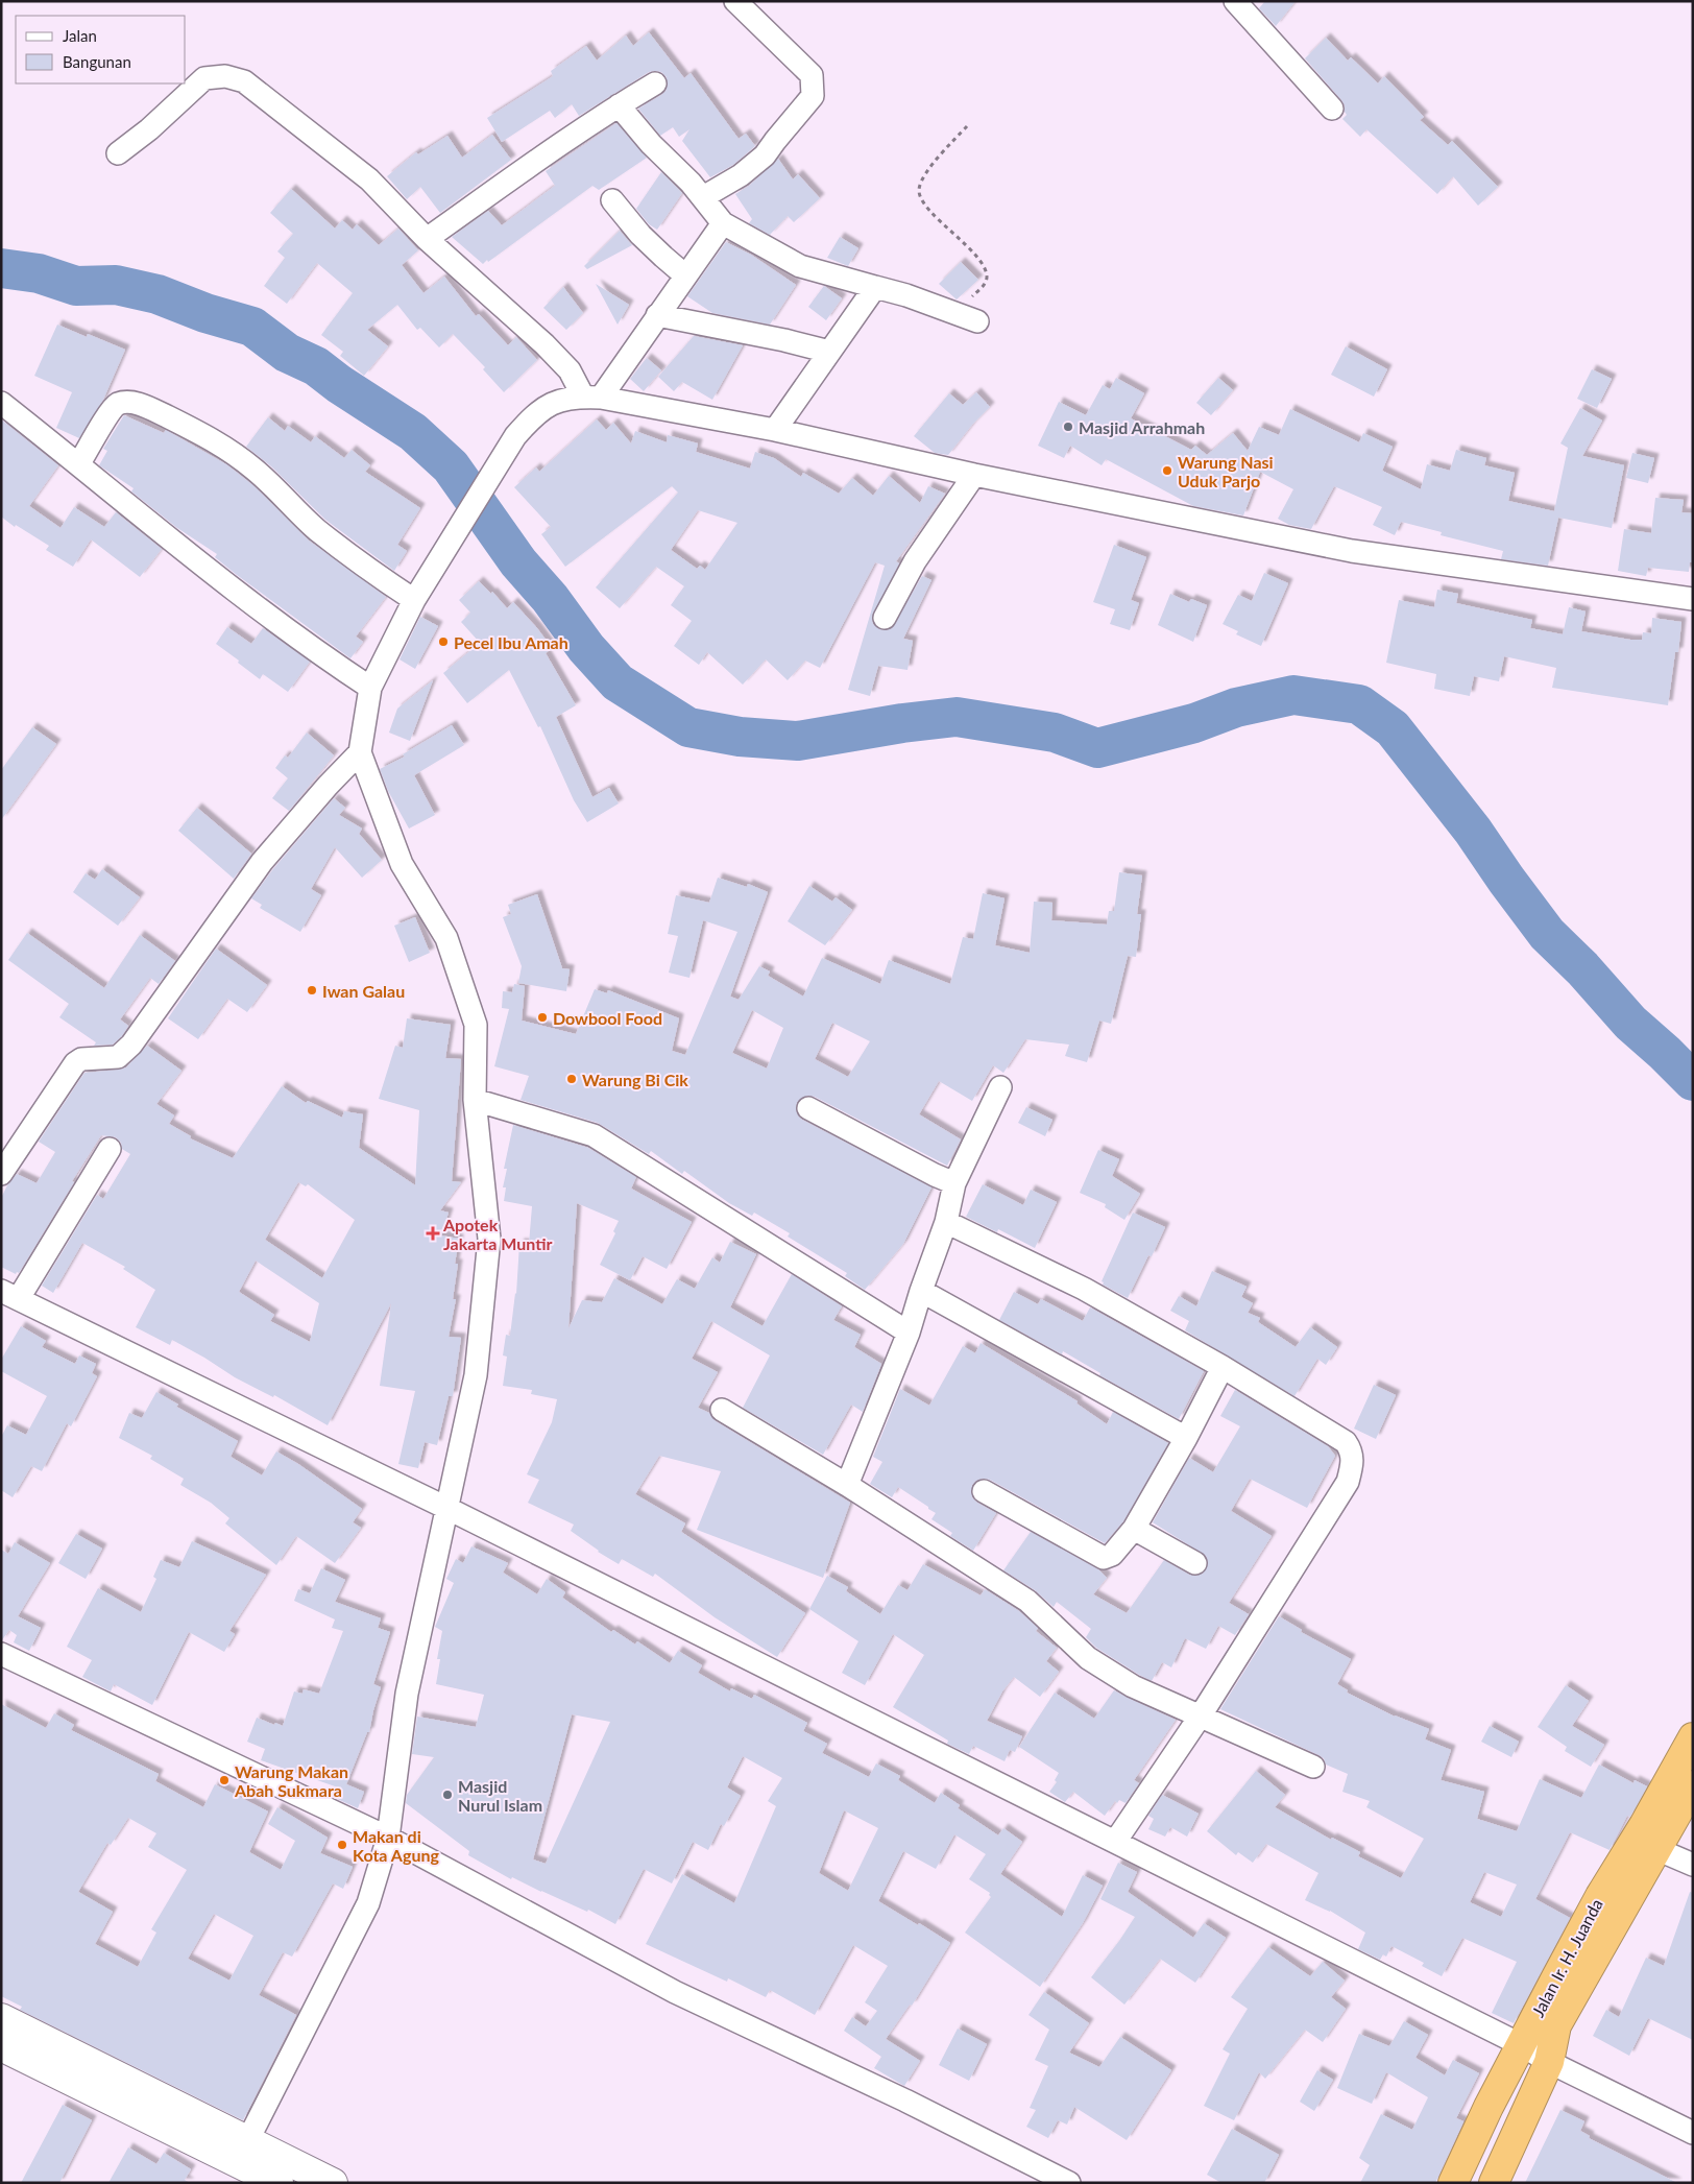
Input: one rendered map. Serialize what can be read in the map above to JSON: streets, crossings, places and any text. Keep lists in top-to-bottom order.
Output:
{
  "streets": {
    "highway": ["Jalan Ir. H. Juanda"]
  },
  "places": {
    "other": [
      "Masjid Arrahmah",
      "Warung Nasi Uduk Parjo",
      "Pecel Ibu Amah",
      "Iwan Galau",
      "Dowbool Food",
      "Warung Bi Cik",
      "Warung Makan Abah Sukmara",
      "Masjid Nurul Islam",
      "Makan di Kota Agung"
    ],
    "health": ["Apotek Jakarta Muntir"]
  },
  "legend": ["Jalan", "Bangunan"]
}
